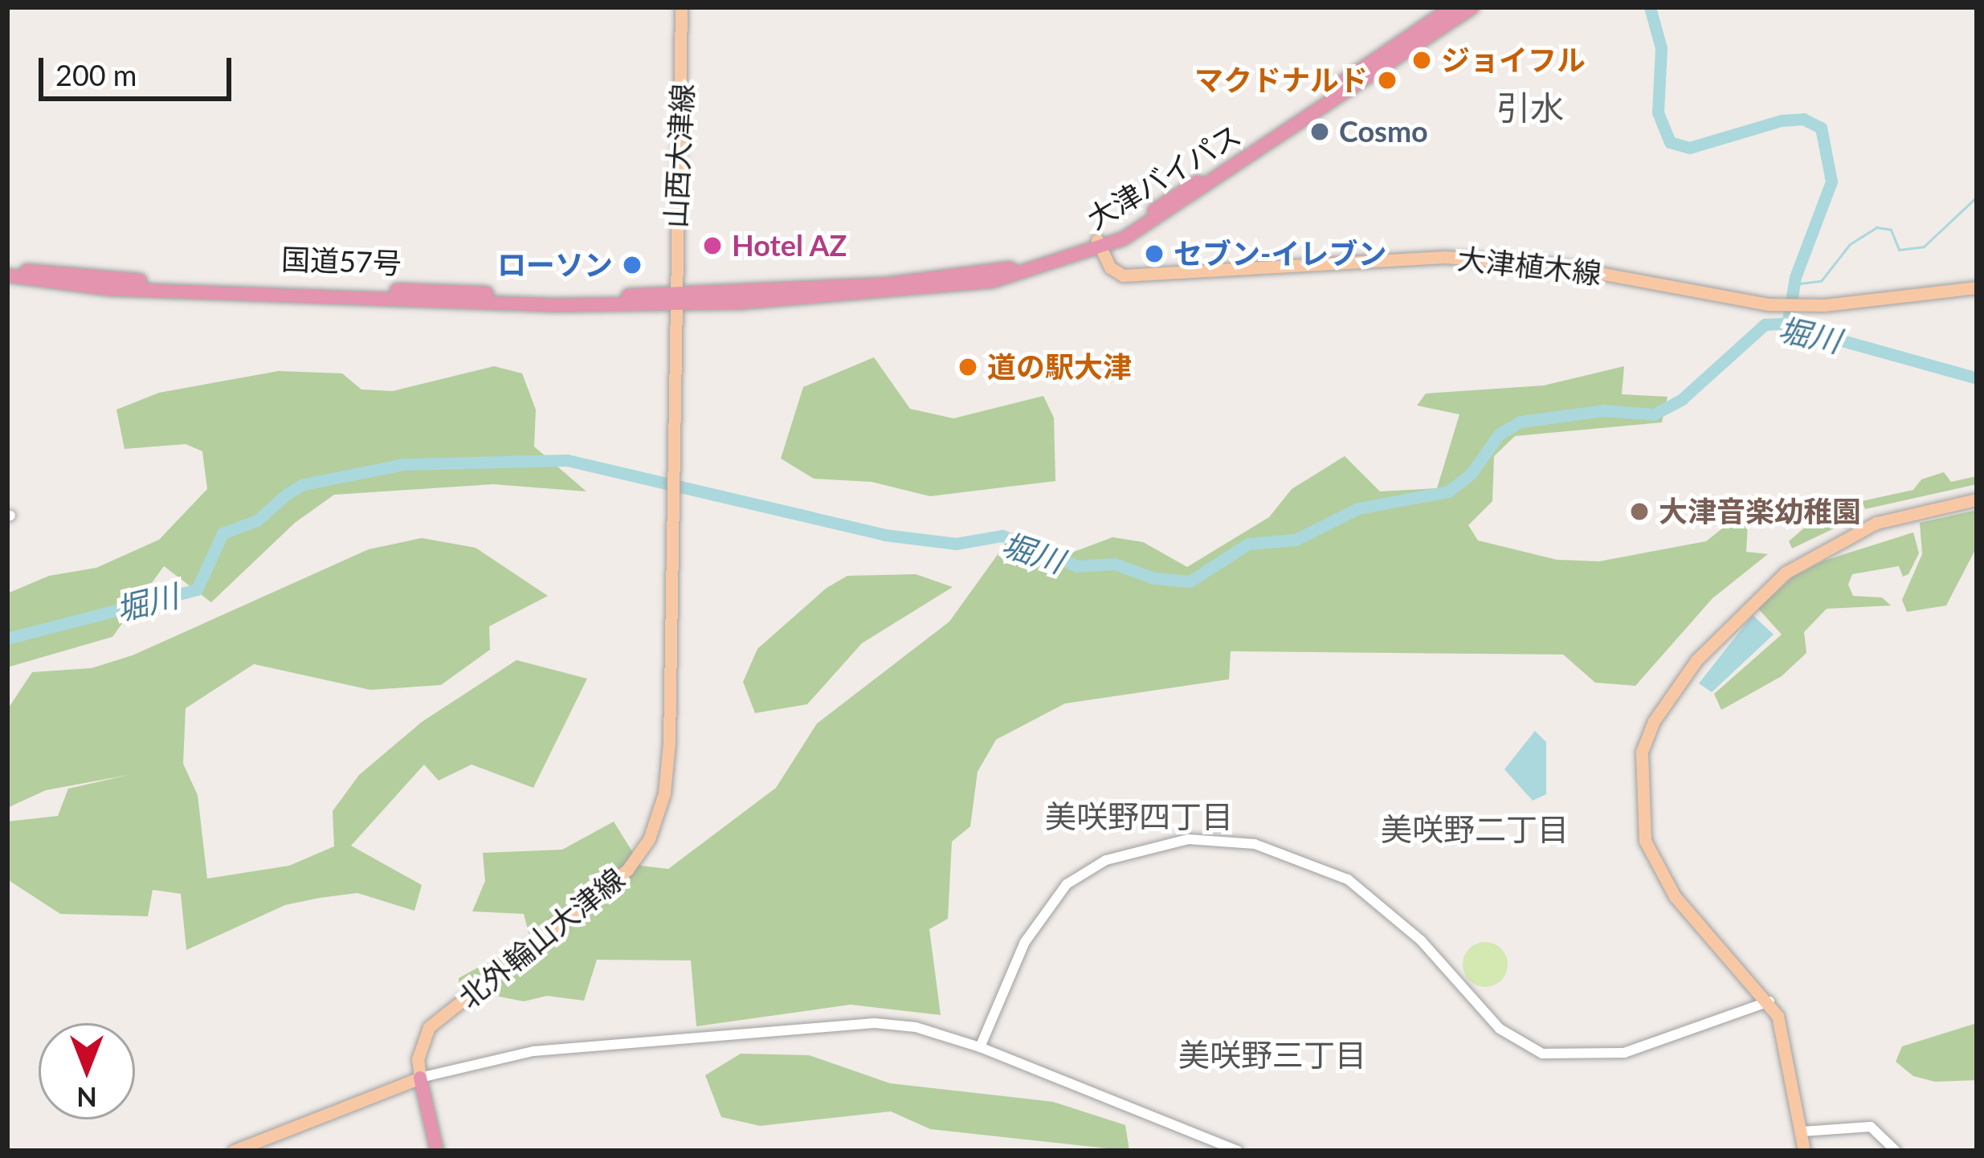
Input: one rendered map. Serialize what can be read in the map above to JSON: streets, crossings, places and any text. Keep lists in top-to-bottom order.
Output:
{
  "streets": {
    "highway": ["大津バイパス", "国道57号"],
    "main road": ["山西大津線", "大津植木線", "北外輪山大津線"]
  },
  "crossings": [
    ["山西大津線", "大津バイパス"],
    ["山西大津線", "国道57号"],
    ["山西大津線", "北外輪山大津線"],
    ["大津バイパス", "国道57号"],
    ["大津バイパス", "大津植木線"],
    ["大津バイパス", "北外輪山大津線"],
    ["国道57号", "北外輪山大津線"]
  ],
  "districts": [
    "引水",
    "美咲野四丁目",
    "美咲野二丁目",
    "美咲野三丁目"
  ],
  "water": ["堀川"],
  "places": [
    "ジョイフル",
    "マクドナルド",
    "Cosmo",
    "Hotel AZ",
    "セブン-イレブン",
    "ローソン",
    "道の駅大津",
    "大津音楽幼稚園"
  ],
  "scale_bar": "200 m",
  "north": "bottom"
}
